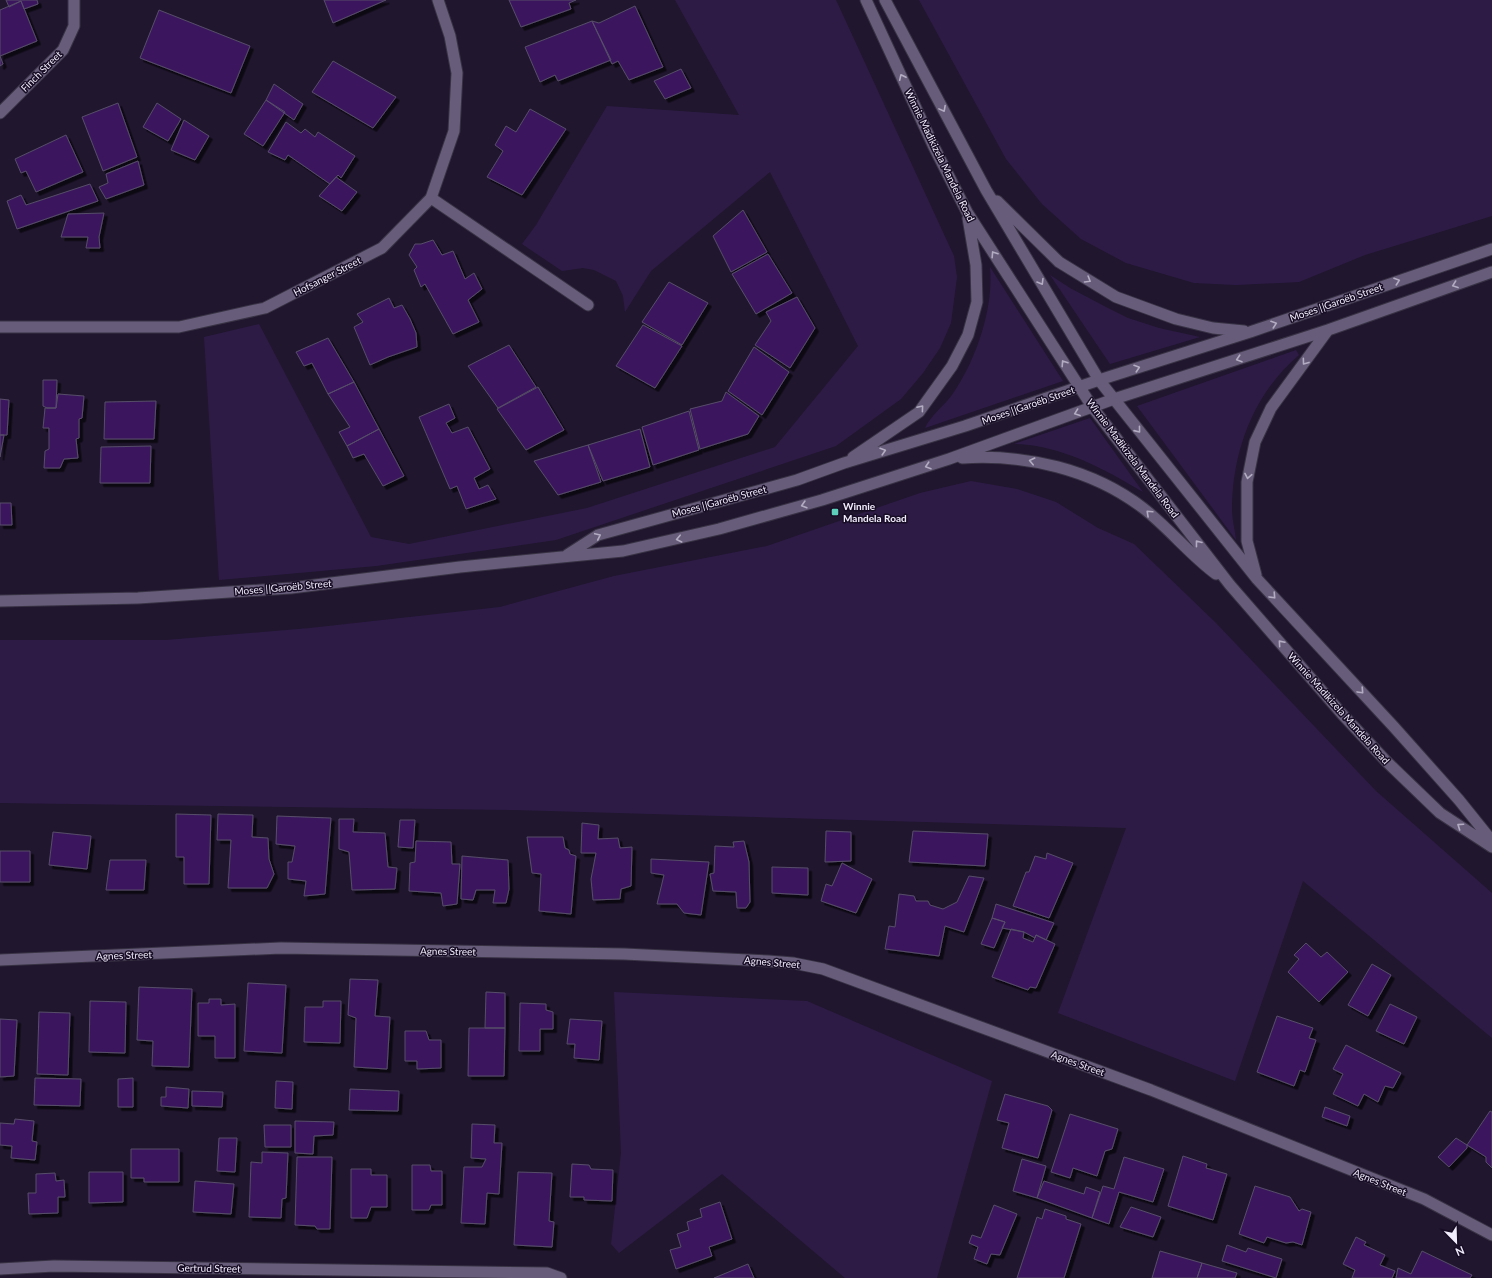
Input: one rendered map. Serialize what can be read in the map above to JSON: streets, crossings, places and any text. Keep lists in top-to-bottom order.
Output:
{
  "streets": {
    "main road": [
      "Finch Street",
      "Winnie Madikizela Mandela Road",
      "Hofsanger Street",
      "Moses ǁGaroëb Street",
      "Agnes Street",
      "Gertrud Street"
    ]
  },
  "crossings": [
    ["Winnie Madikizela Mandela Road", "Moses ǁGaroëb Street"]
  ],
  "places": {
    "transit": ["Winnie Mandela Road"]
  },
  "north": "bottom right"
}
